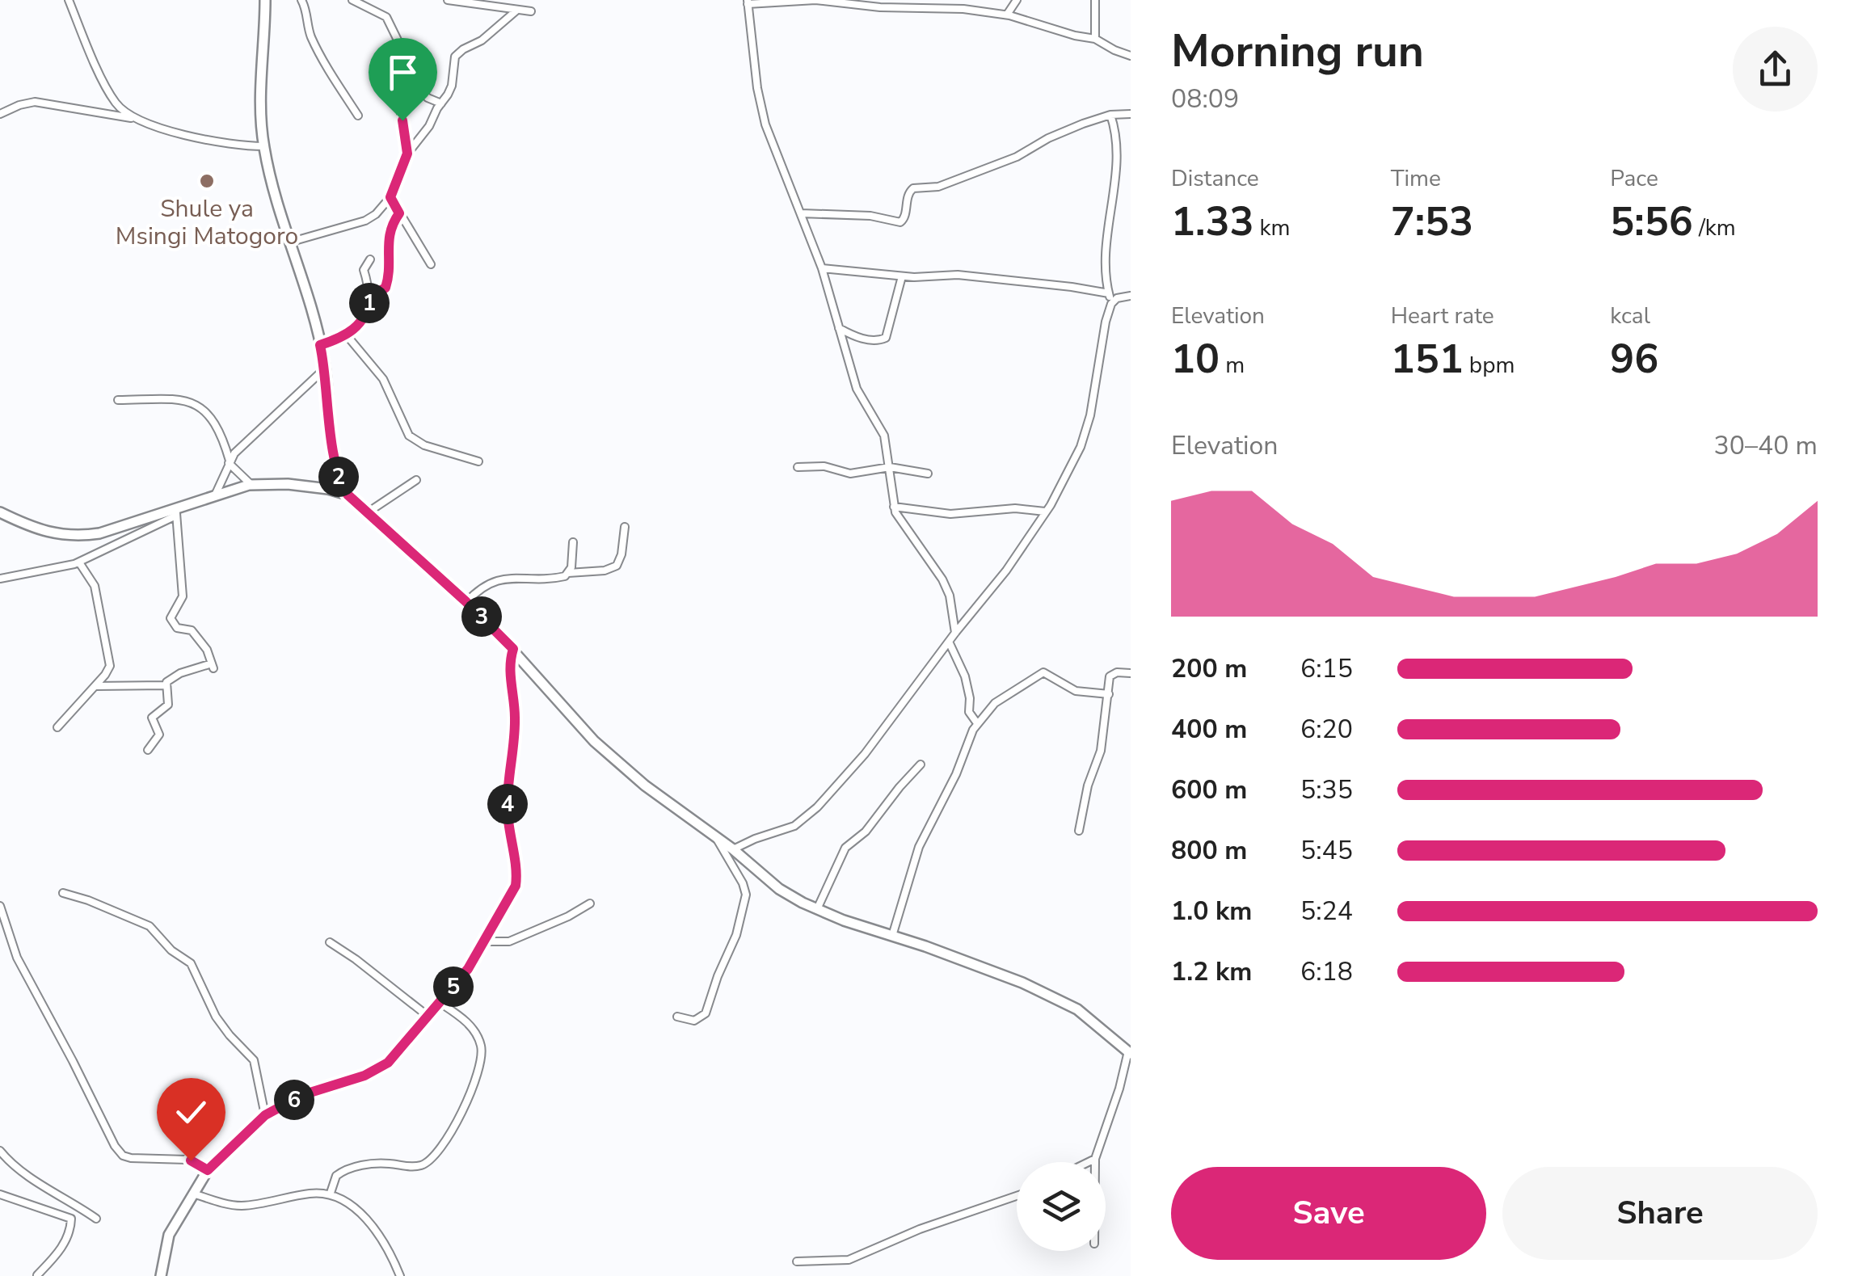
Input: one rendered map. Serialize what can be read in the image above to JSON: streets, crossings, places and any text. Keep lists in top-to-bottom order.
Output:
{
  "places": ["Shule ya Msingi Matogoro"],
  "page": {
    "heading": ["Morning run", "08:09"],
    "stats": [
      ["Distance", "1.33 km"],
      ["Time", "7:53"],
      ["Pace", "5:56 /km"],
      ["Elevation", "10 m"],
      ["Heart rate", "151 bpm"],
      ["kcal", "96"]
    ],
    "pins": [
      "1",
      "2",
      "3",
      "4",
      "5",
      "6"
    ],
    "chart": ["Elevation", "30–40 m"],
    "list": [
      {
        "name": "200 m",
        "note": "6:15"
      },
      {
        "name": "400 m",
        "note": "6:20"
      },
      {
        "name": "600 m",
        "note": "5:35"
      },
      {
        "name": "800 m",
        "note": "5:45"
      },
      {
        "name": "1.0 km",
        "note": "5:24"
      },
      {
        "name": "1.2 km",
        "note": "6:18"
      }
    ],
    "buttons": ["Save", "Share"]
  }
}
